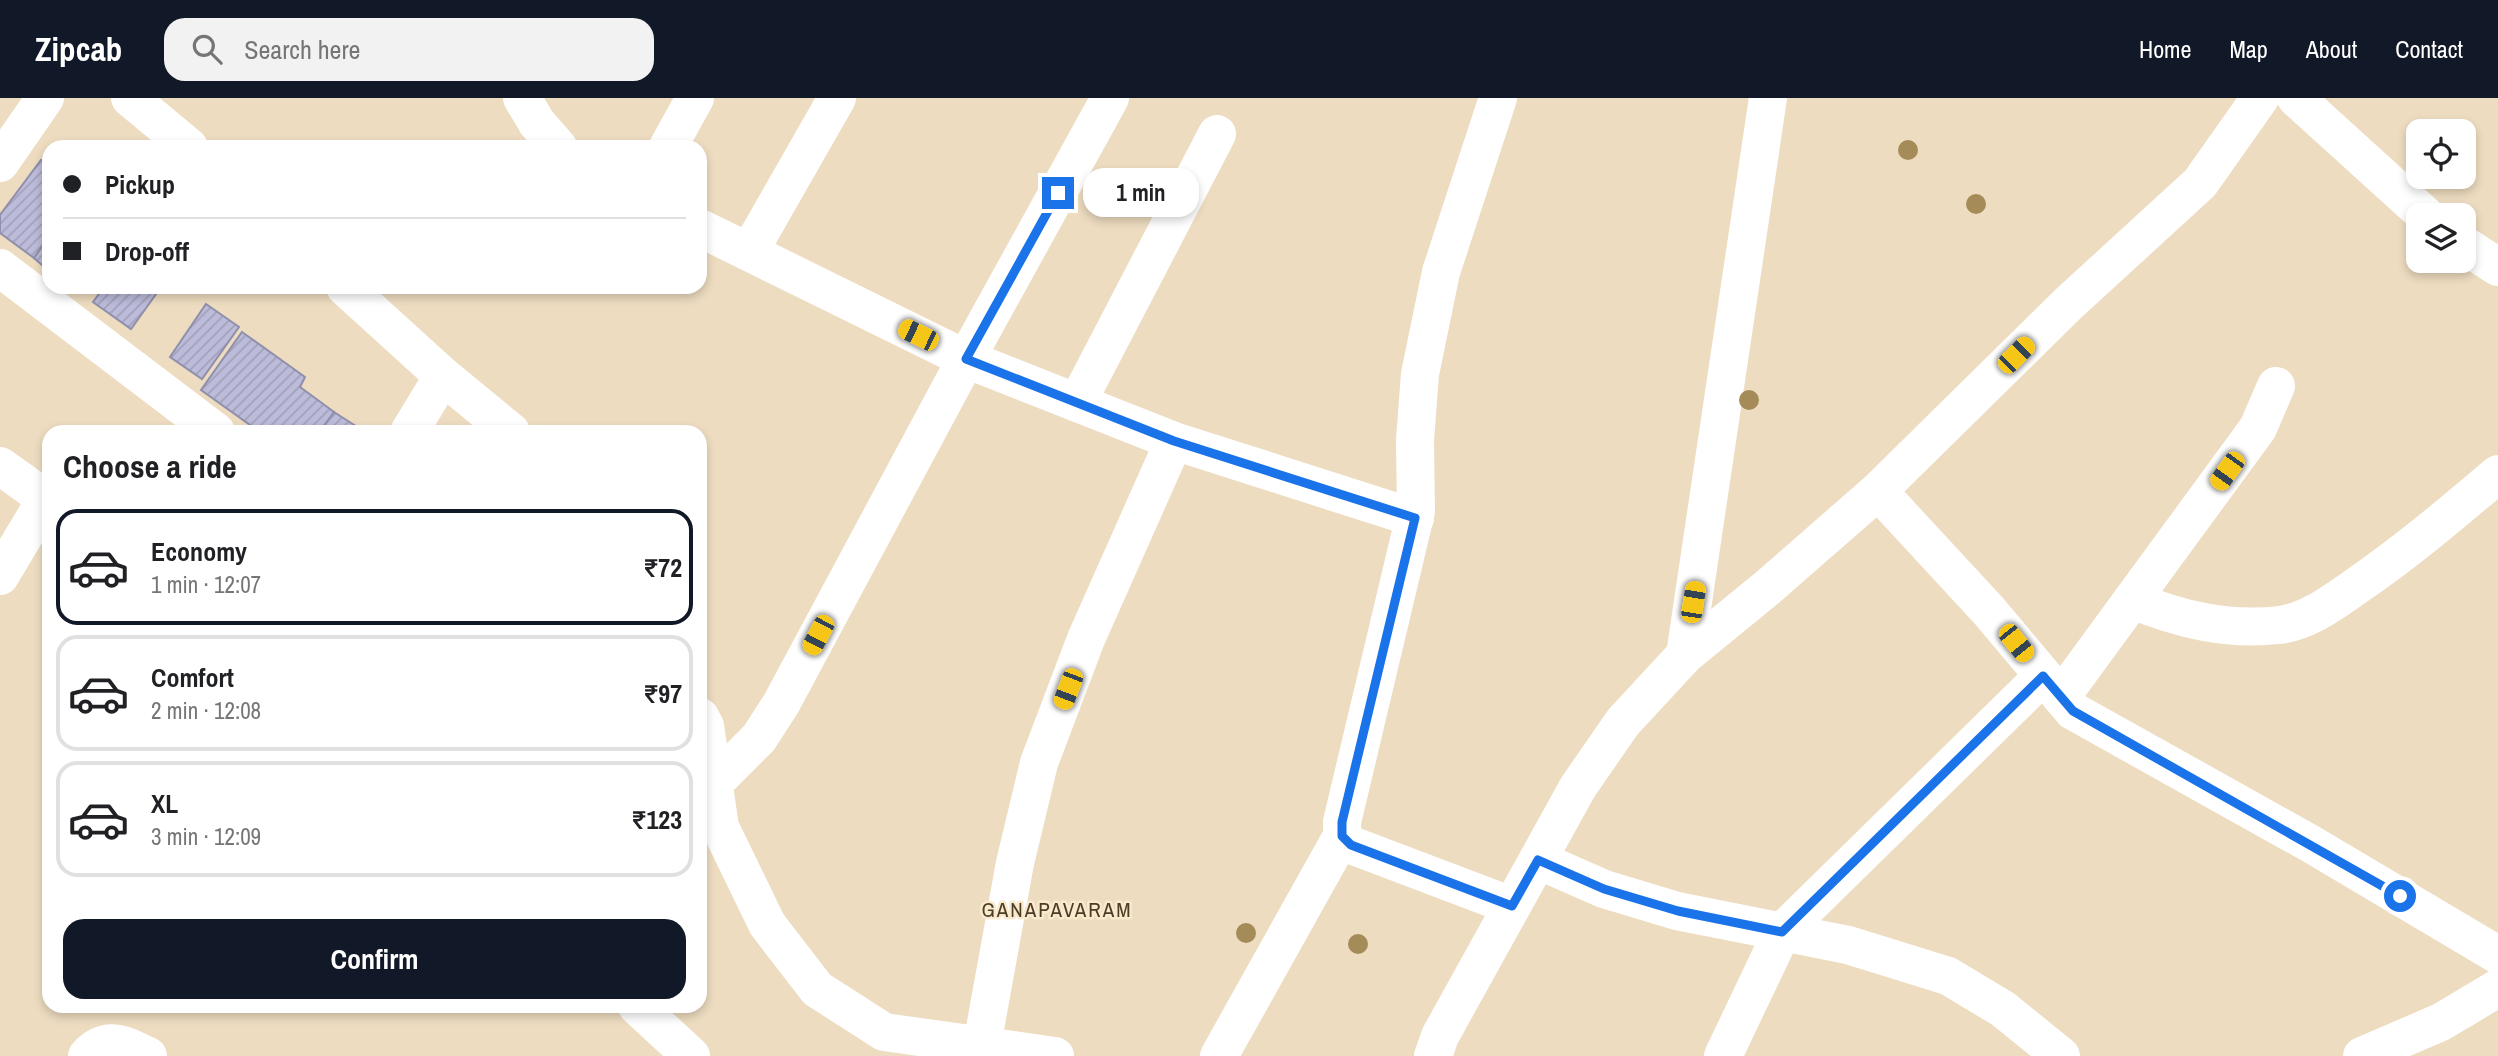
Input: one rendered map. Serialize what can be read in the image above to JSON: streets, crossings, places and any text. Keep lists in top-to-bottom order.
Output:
{
  "districts": ["GANAPAVARAM"],
  "page": {
    "header": "Zipcab",
    "search": "Search here",
    "nav": [
      "Home",
      "Map",
      "About",
      "Contact"
    ],
    "banner": ["Pickup", "Drop-off"],
    "bubble": "1 min",
    "heading": "Choose a ride",
    "list": [
      {
        "name": "Economy",
        "note": "1 min · 12:07",
        "value": "₹72"
      },
      {
        "name": "Comfort",
        "note": "2 min · 12:08",
        "value": "₹97"
      },
      {
        "name": "XL",
        "note": "3 min · 12:09",
        "value": "₹123"
      }
    ],
    "buttons": "Confirm"
  }
}
